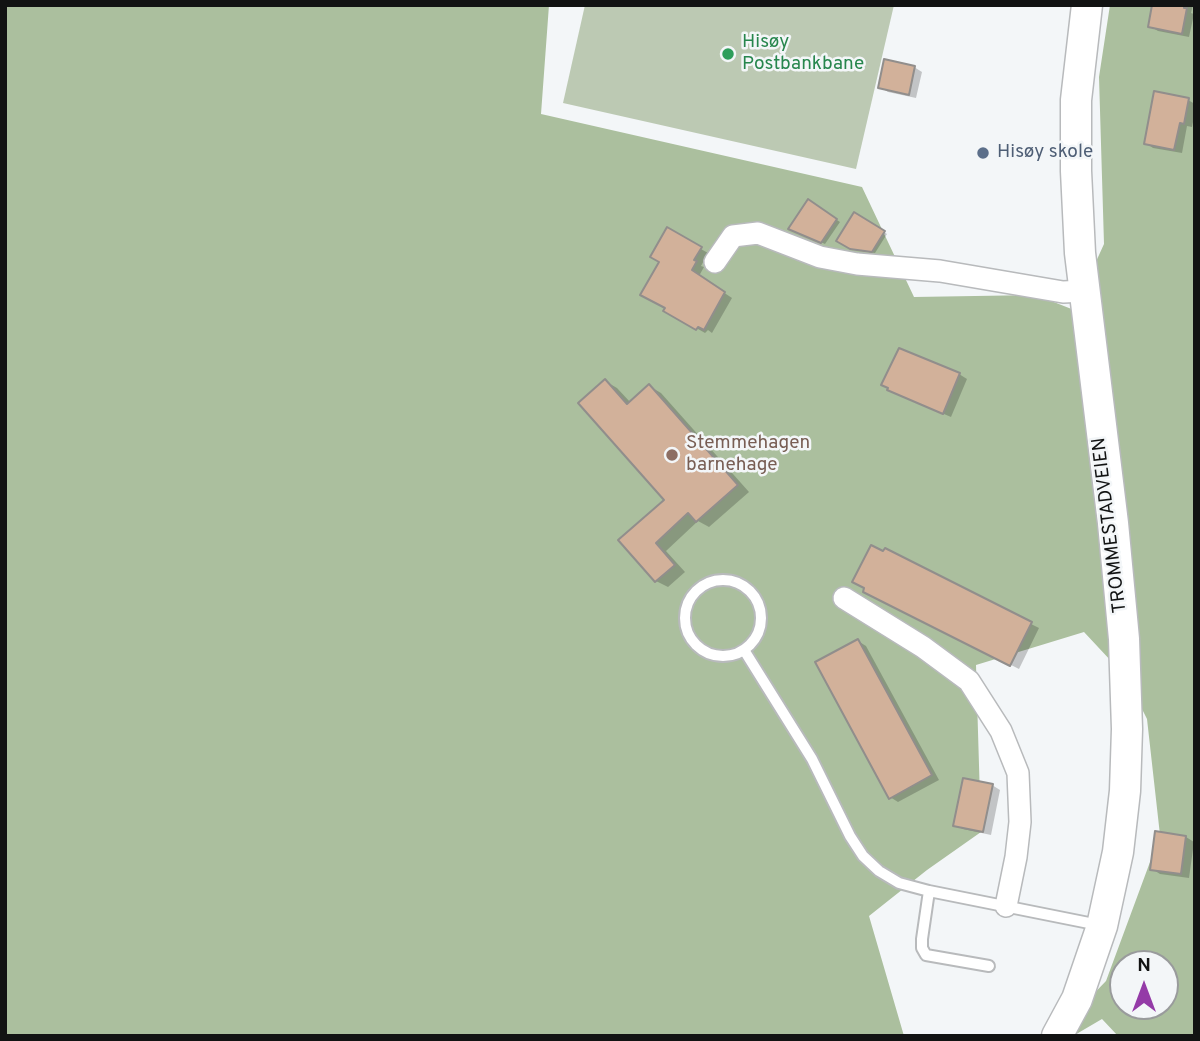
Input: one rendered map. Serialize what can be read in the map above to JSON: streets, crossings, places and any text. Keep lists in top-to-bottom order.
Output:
{
  "streets": {
    "main road": ["TROMMESTADVEIEN"]
  },
  "places": ["Hisøy Postbankbane", "Hisøy skole", "Stemmehagen barnehage"],
  "north": "top"
}
